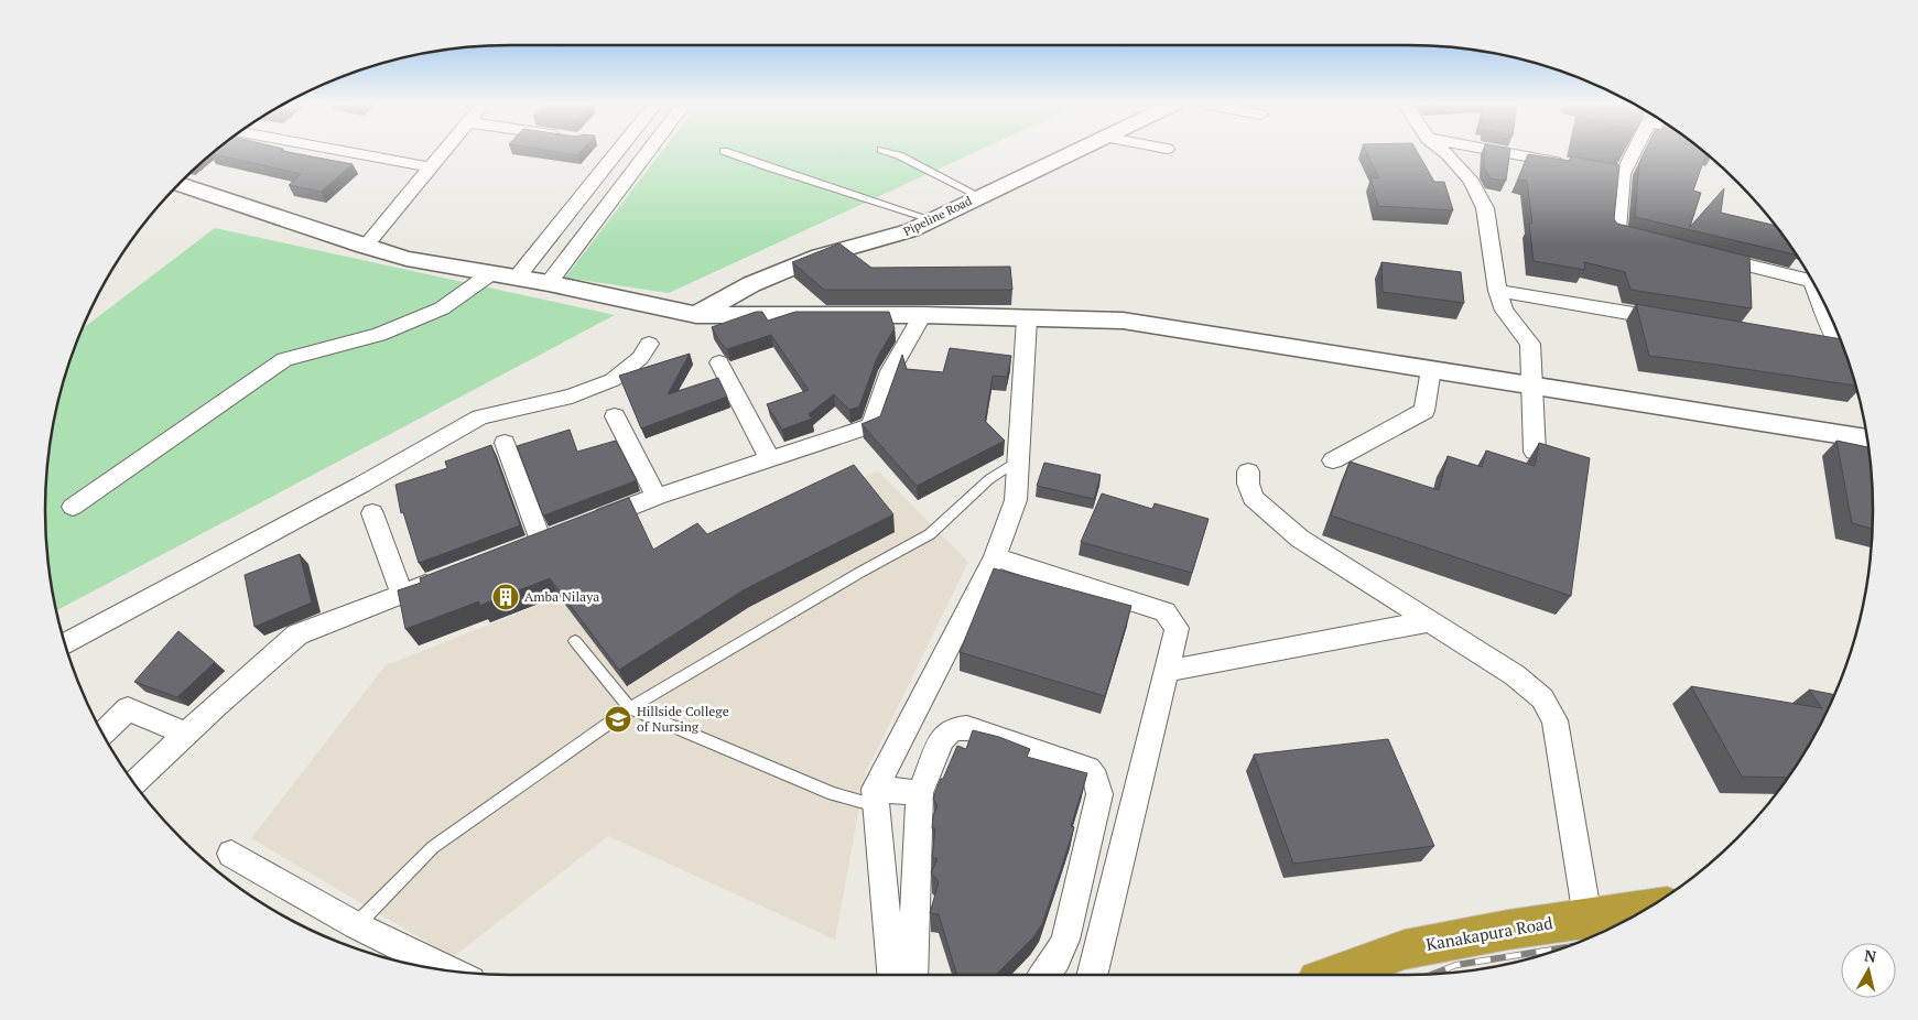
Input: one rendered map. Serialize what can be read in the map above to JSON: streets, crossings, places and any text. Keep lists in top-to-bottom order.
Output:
{
  "streets": {
    "highway": ["Kanakapura Road"],
    "street": ["Pipeline Road"]
  },
  "places": {
    "building": ["Amba Nilaya"],
    "school or university": ["Hillside College of Nursing"]
  },
  "north": "top"
}
